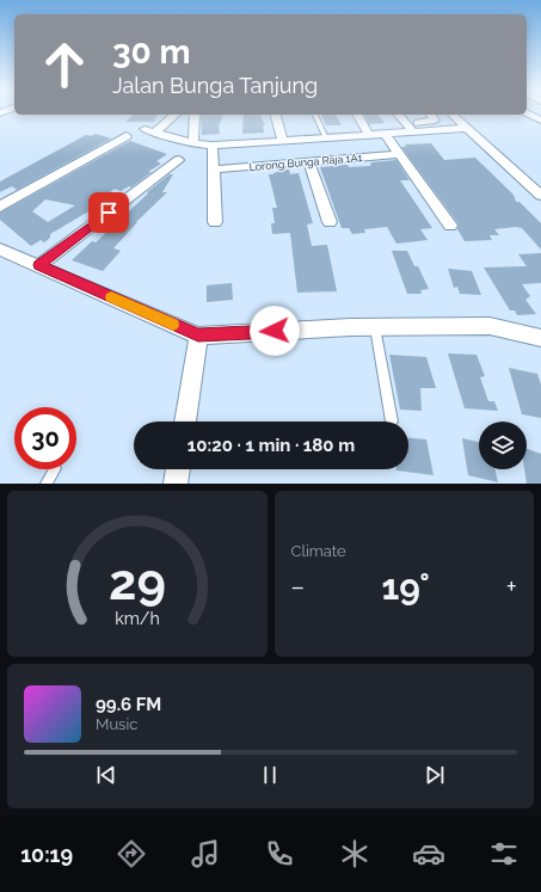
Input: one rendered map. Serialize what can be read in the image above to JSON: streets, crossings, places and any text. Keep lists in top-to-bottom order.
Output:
{
  "streets": {
    "street": ["Lorong Bunga Raja 1A1"]
  },
  "page": {
    "turn": ["30 m", "Jalan Bunga Tanjung"],
    "limit": "30",
    "trip": "10:20 · 1 min · 180 m",
    "tile": "Climate",
    "heat": ["−", "19°", "+"],
    "song": ["99.6 FM", "Music"],
    "tabs": "10:19",
    "gauge": ["29", "km/h"]
  }
}
